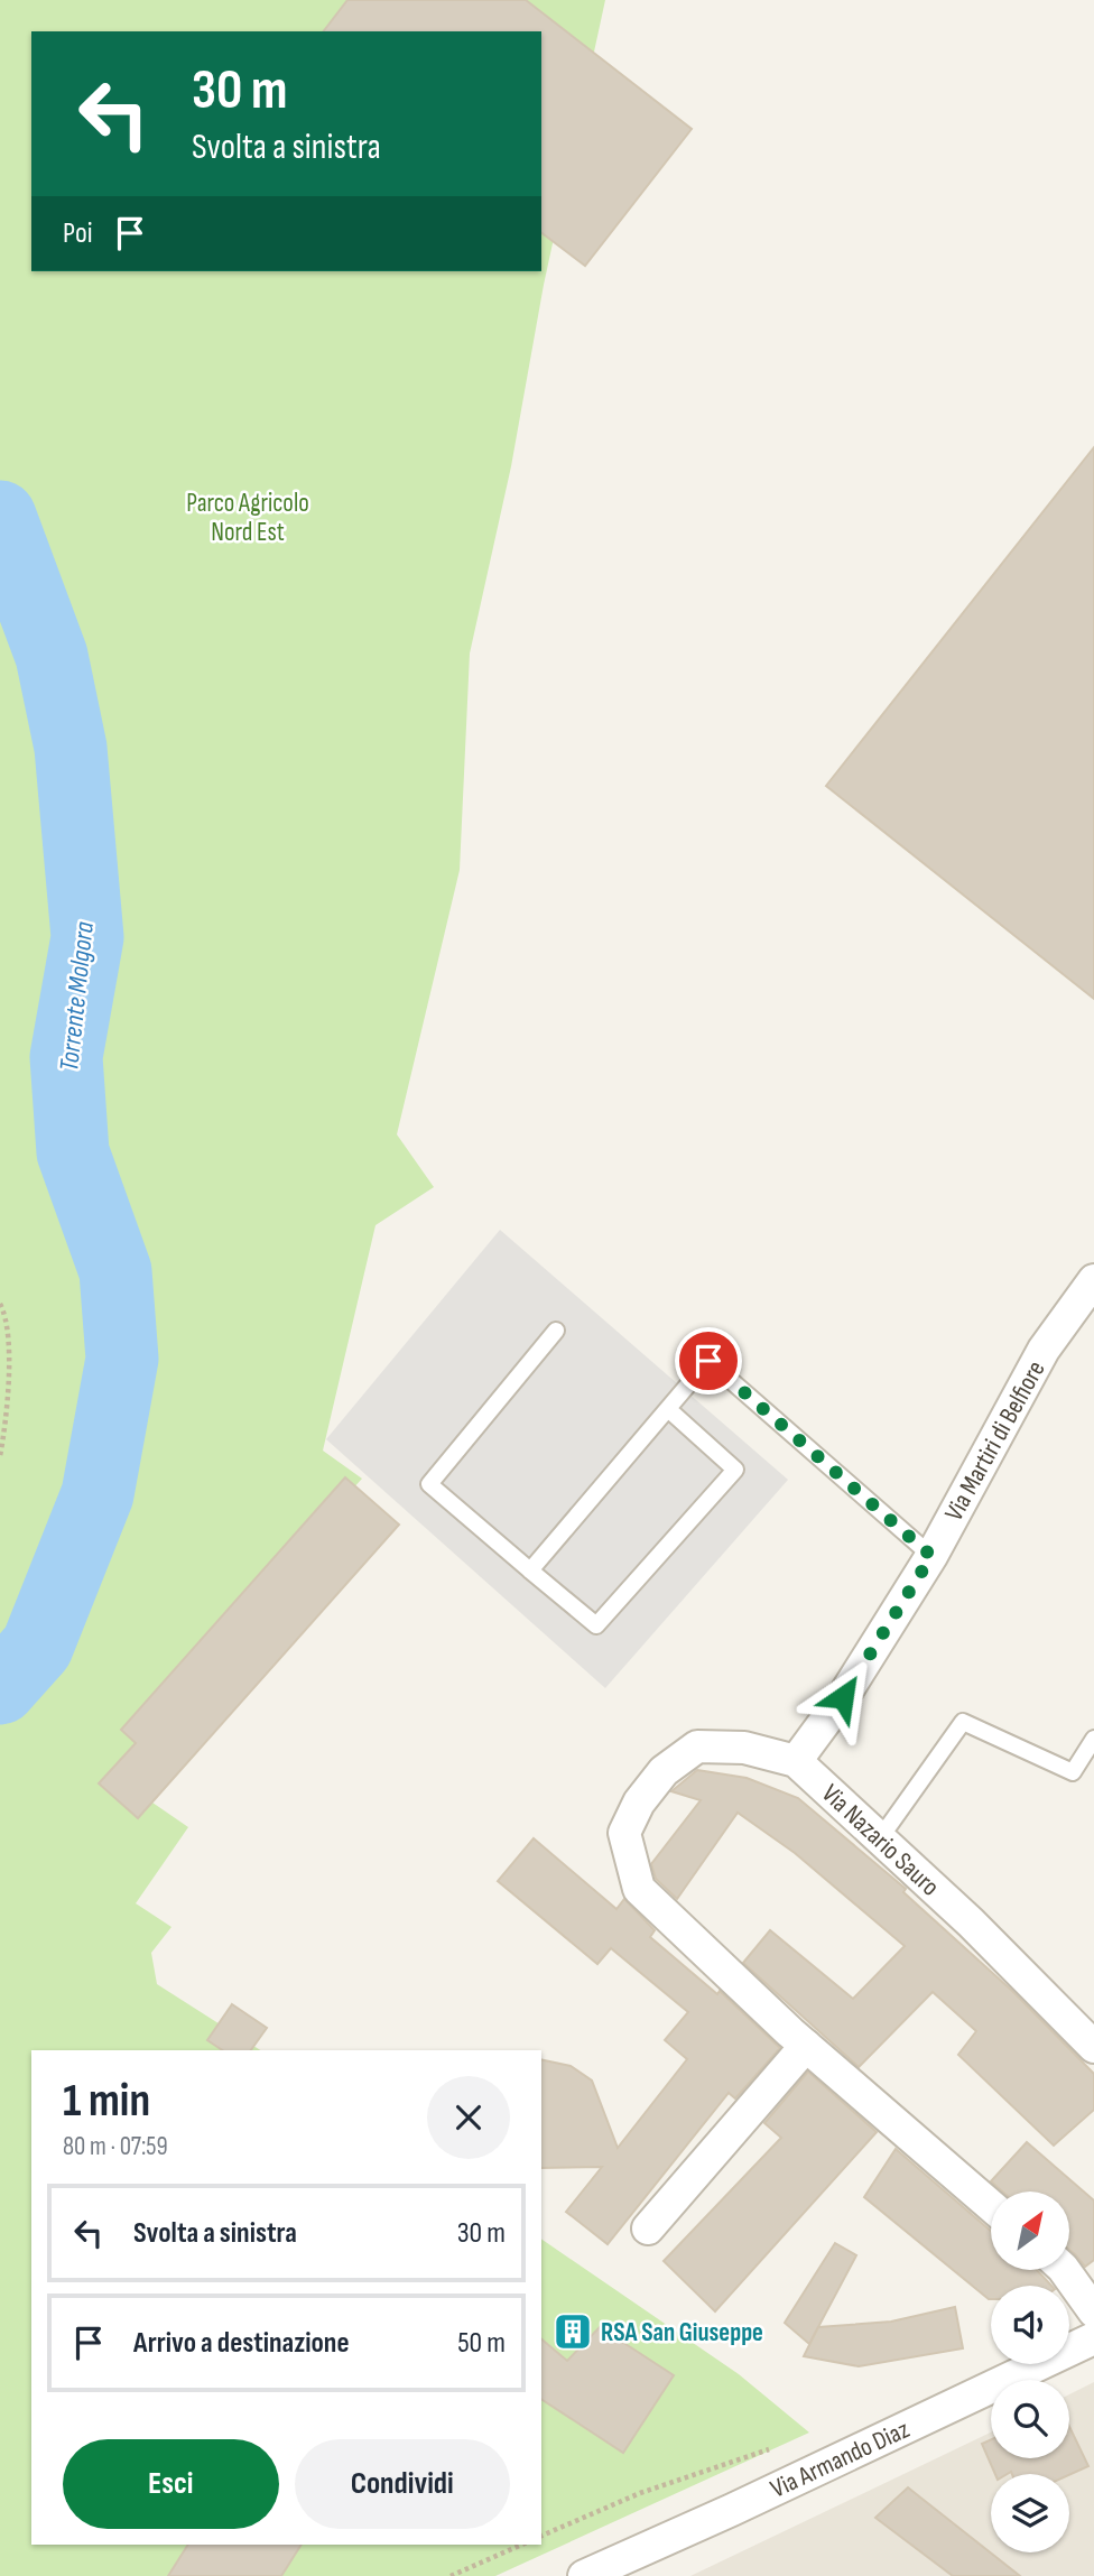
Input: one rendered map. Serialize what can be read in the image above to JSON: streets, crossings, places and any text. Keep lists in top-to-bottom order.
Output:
{
  "streets": {
    "street": ["Via Martiri di Belfiore", "Via Nazario Sauro", "Via Armando Diaz"]
  },
  "crossings": [
    ["Via Martiri di Belfiore", "Via Nazario Sauro"]
  ],
  "water": ["Torrente Molgora"],
  "parks": ["Parco Agricolo Nord Est"],
  "places": {
    "building": ["RSA San Giuseppe"]
  },
  "north": "top right",
  "page": {
    "turn": ["30 m", "Svolta a sinistra"],
    "then": "Poi",
    "heading": ["1 min", "80 m · 07:59"],
    "list": [
      {
        "name": "Svolta a sinistra",
        "value": "30 m"
      },
      {
        "name": "Arrivo a destinazione",
        "value": "50 m"
      }
    ],
    "buttons": ["Esci", "Condividi"]
  }
}
